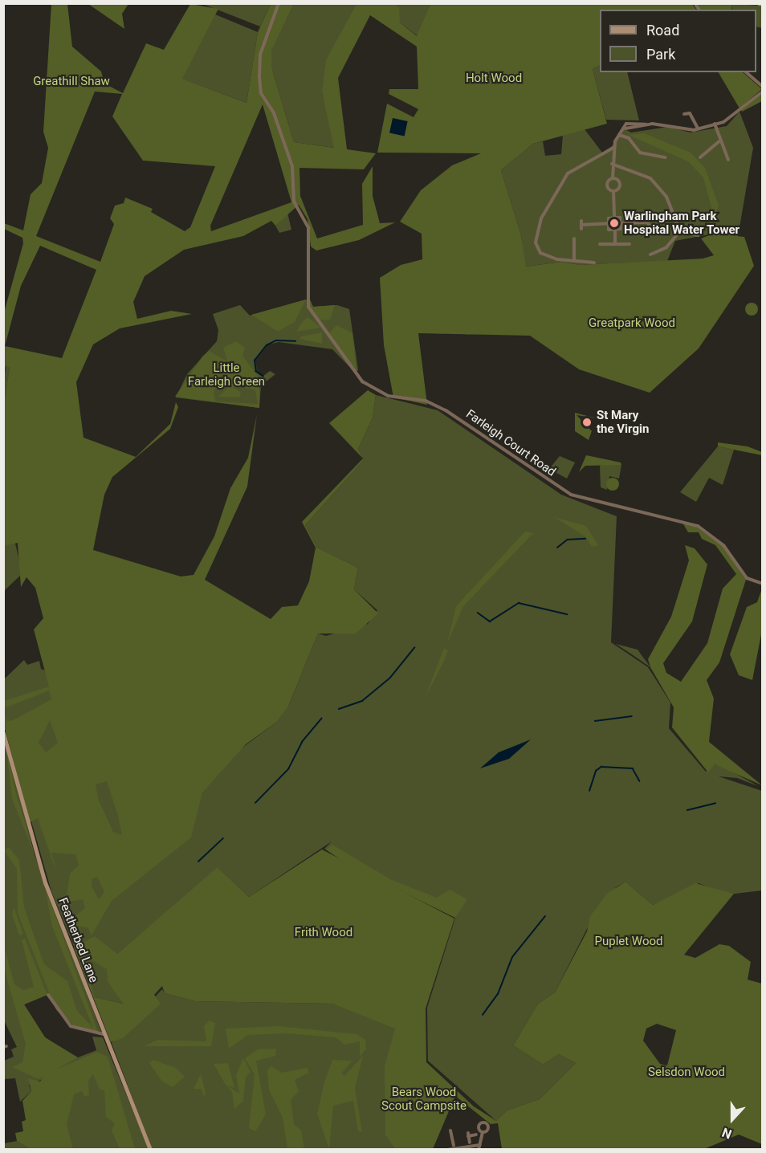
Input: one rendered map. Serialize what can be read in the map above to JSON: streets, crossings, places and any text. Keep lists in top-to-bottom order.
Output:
{
  "streets": {
    "street": ["Farleigh Court Road", "Featherbed Lane"]
  },
  "parks": [
    "Holt Wood",
    "Greathill Shaw",
    "Greatpark Wood",
    "Little Farleigh Green",
    "Frith Wood",
    "Puplet Wood",
    "Selsdon Wood",
    "Bears Wood Scout Campsite"
  ],
  "places": ["Warlingham Park Hospital Water Tower", "St Mary the Virgin"],
  "legend": ["Road", "Park"],
  "north": "bottom"
}
